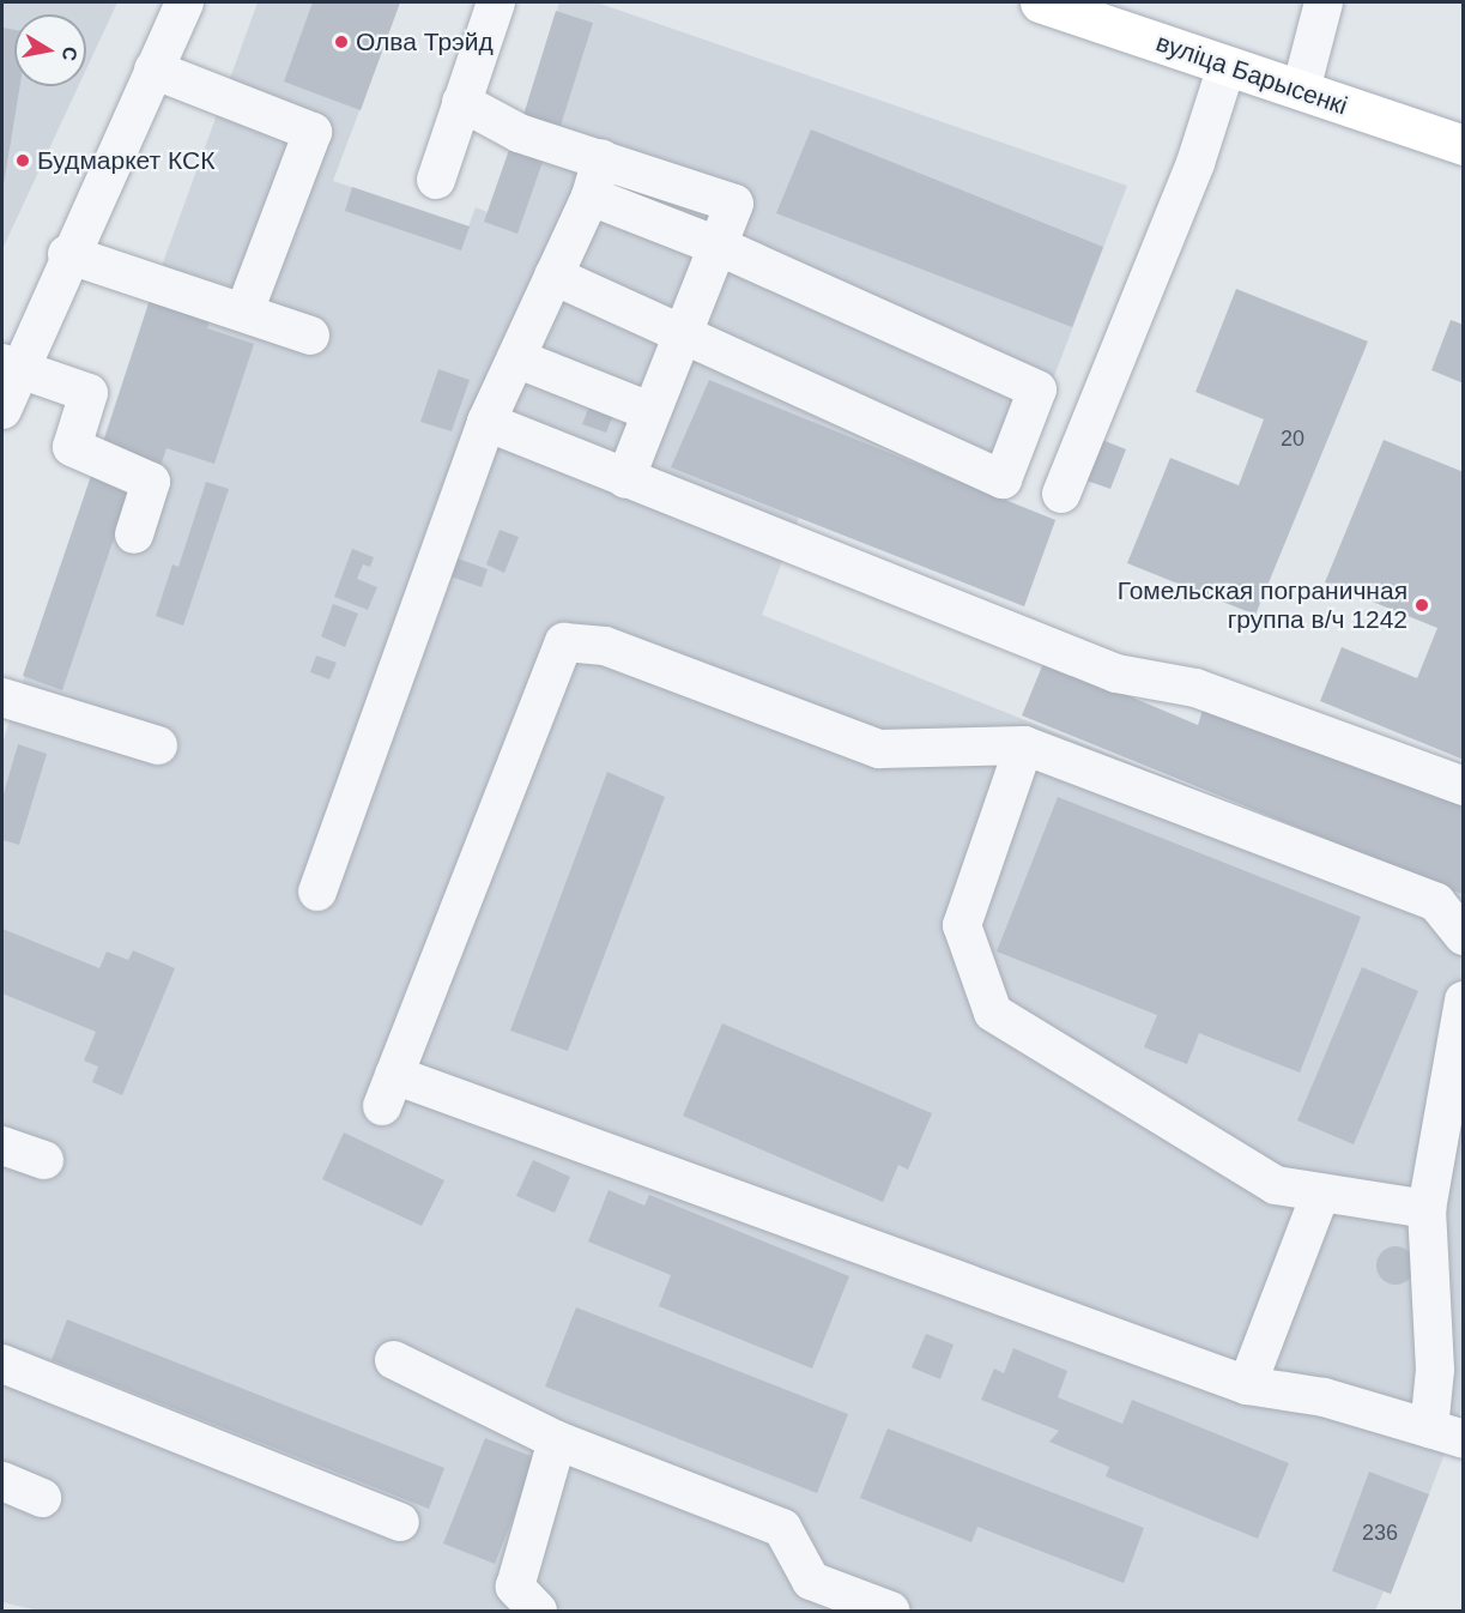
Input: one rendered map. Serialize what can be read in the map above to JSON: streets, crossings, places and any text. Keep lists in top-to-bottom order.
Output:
{
  "streets": {
    "main road": ["вуліца Барысенкі"]
  },
  "places": ["Олва Трэйд", "Будмаркет КСК", "Гомельская пограничная группа в/ч 1242"],
  "house_numbers": ["20", "236"],
  "north": "right"
}
